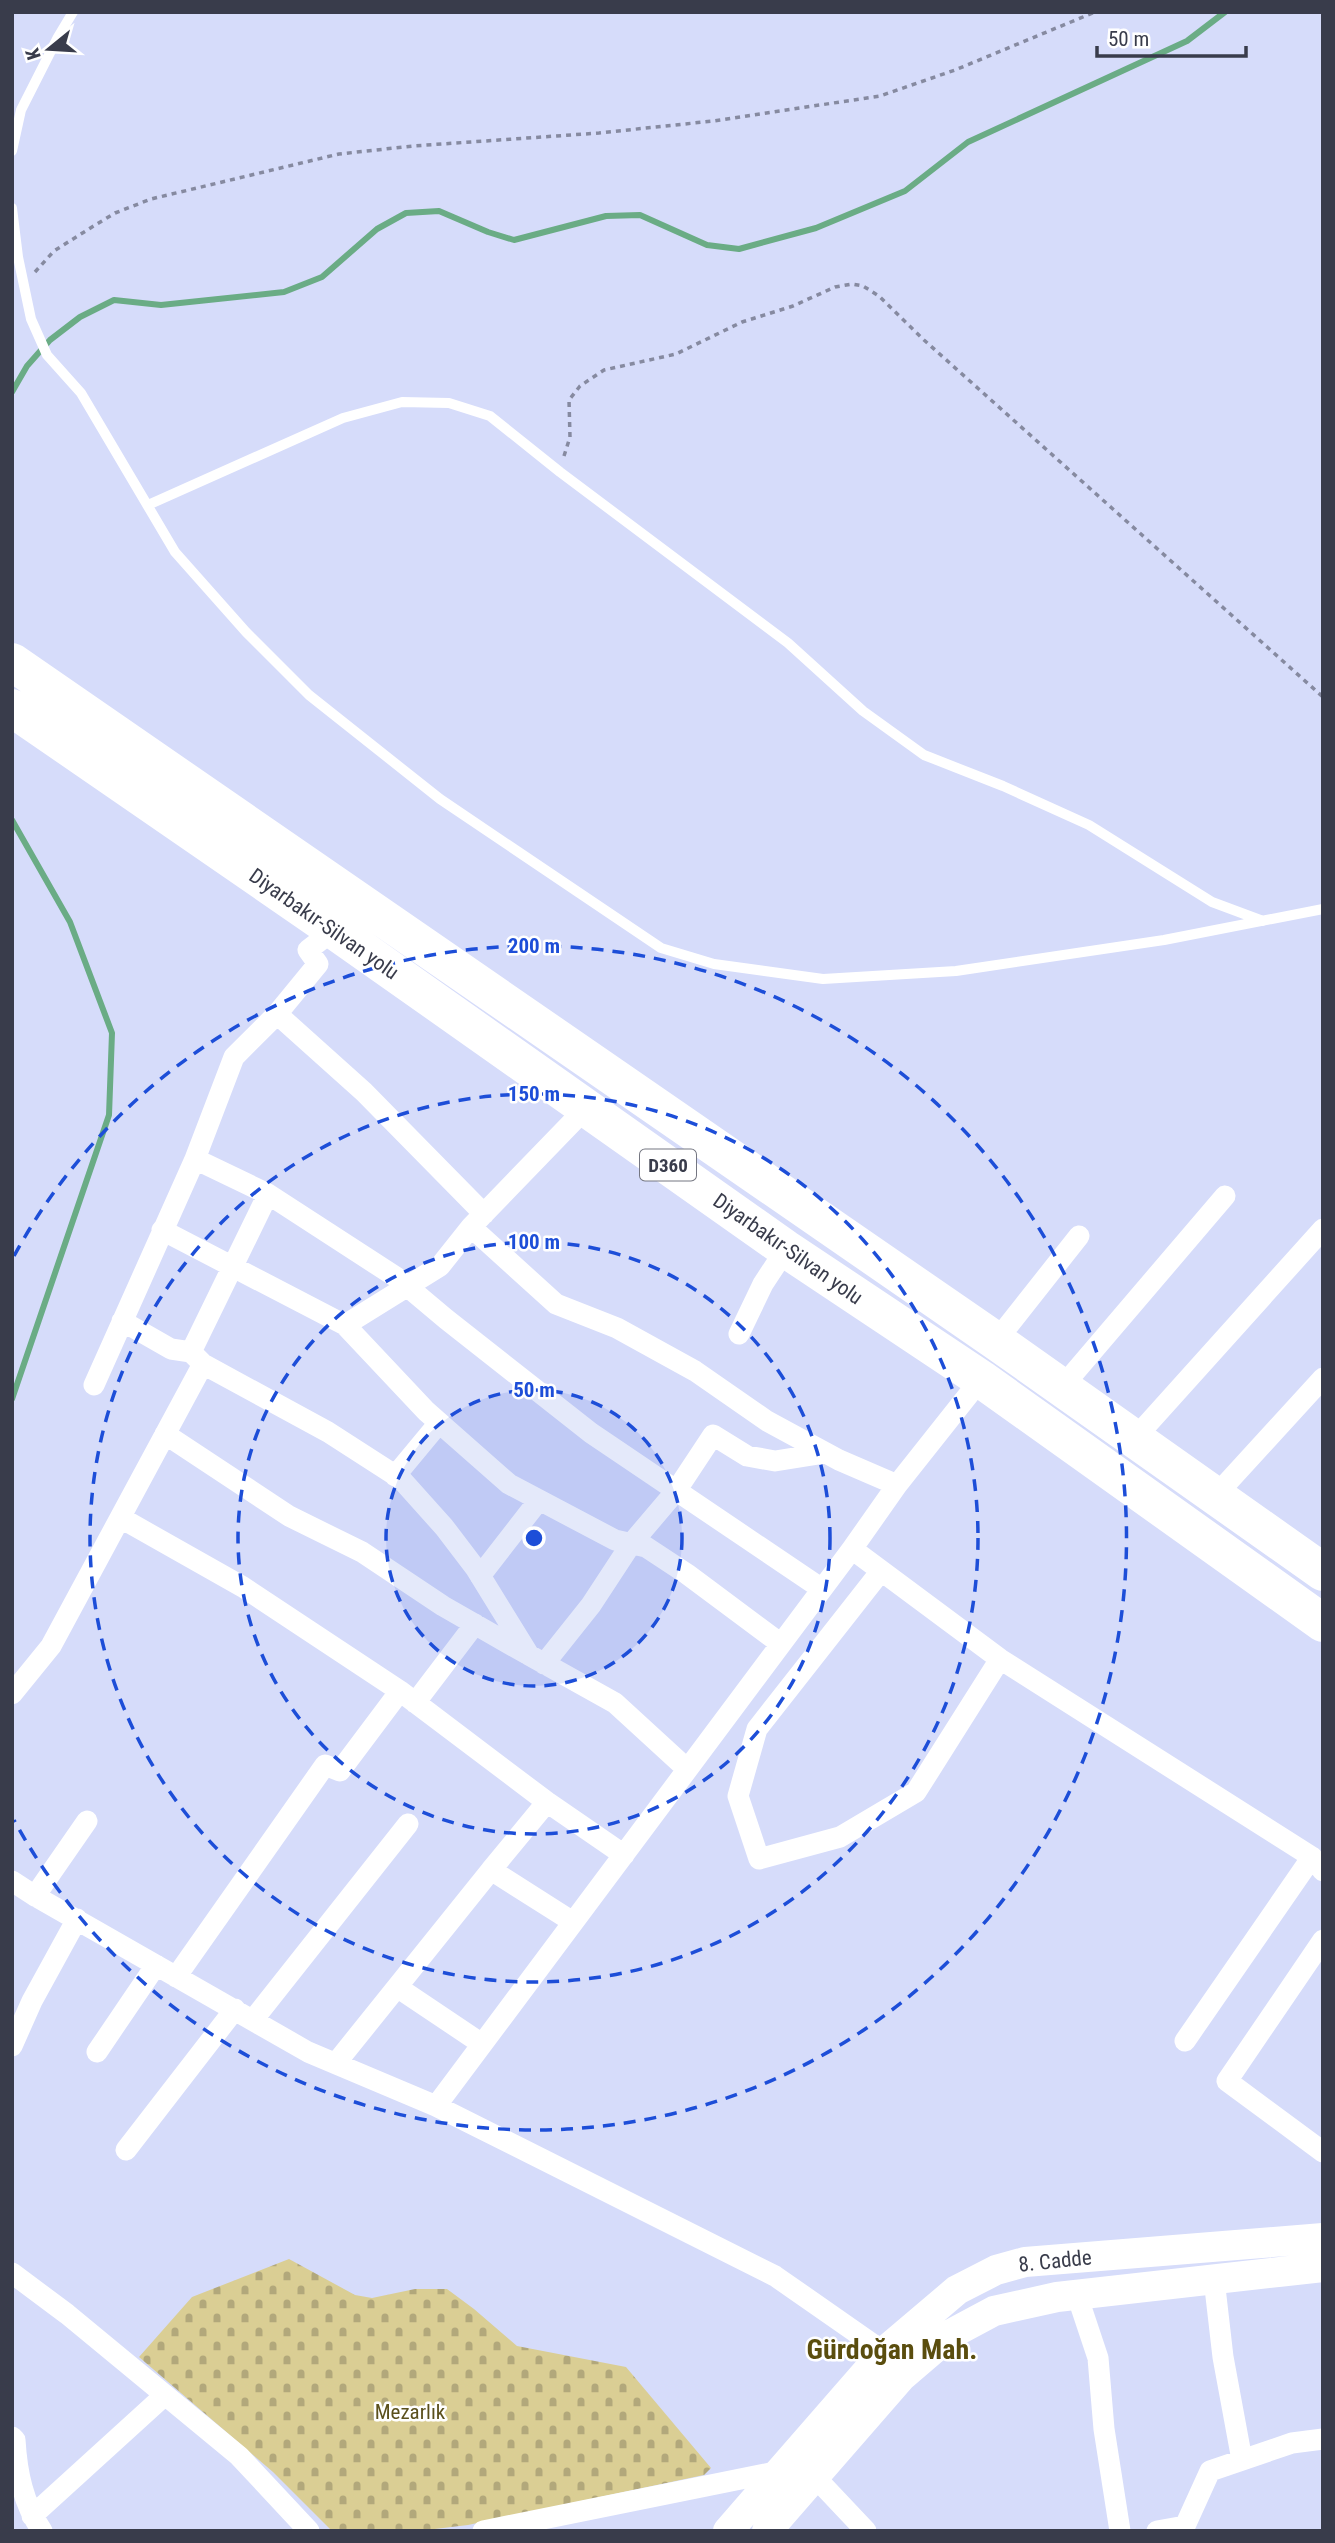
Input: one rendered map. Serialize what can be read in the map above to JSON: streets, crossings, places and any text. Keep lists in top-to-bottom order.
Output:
{
  "streets": {
    "highway": ["Diyarbakır-Silvan yolu", "D360"],
    "street": ["8. Cadde"]
  },
  "districts": ["Gürdoğan Mah."],
  "parks": ["Mezarlık"],
  "scale_bar": "50 m",
  "north": "left",
  "rings": [
    "200 m",
    "150 m",
    "100 m",
    "50 m"
  ]
}
